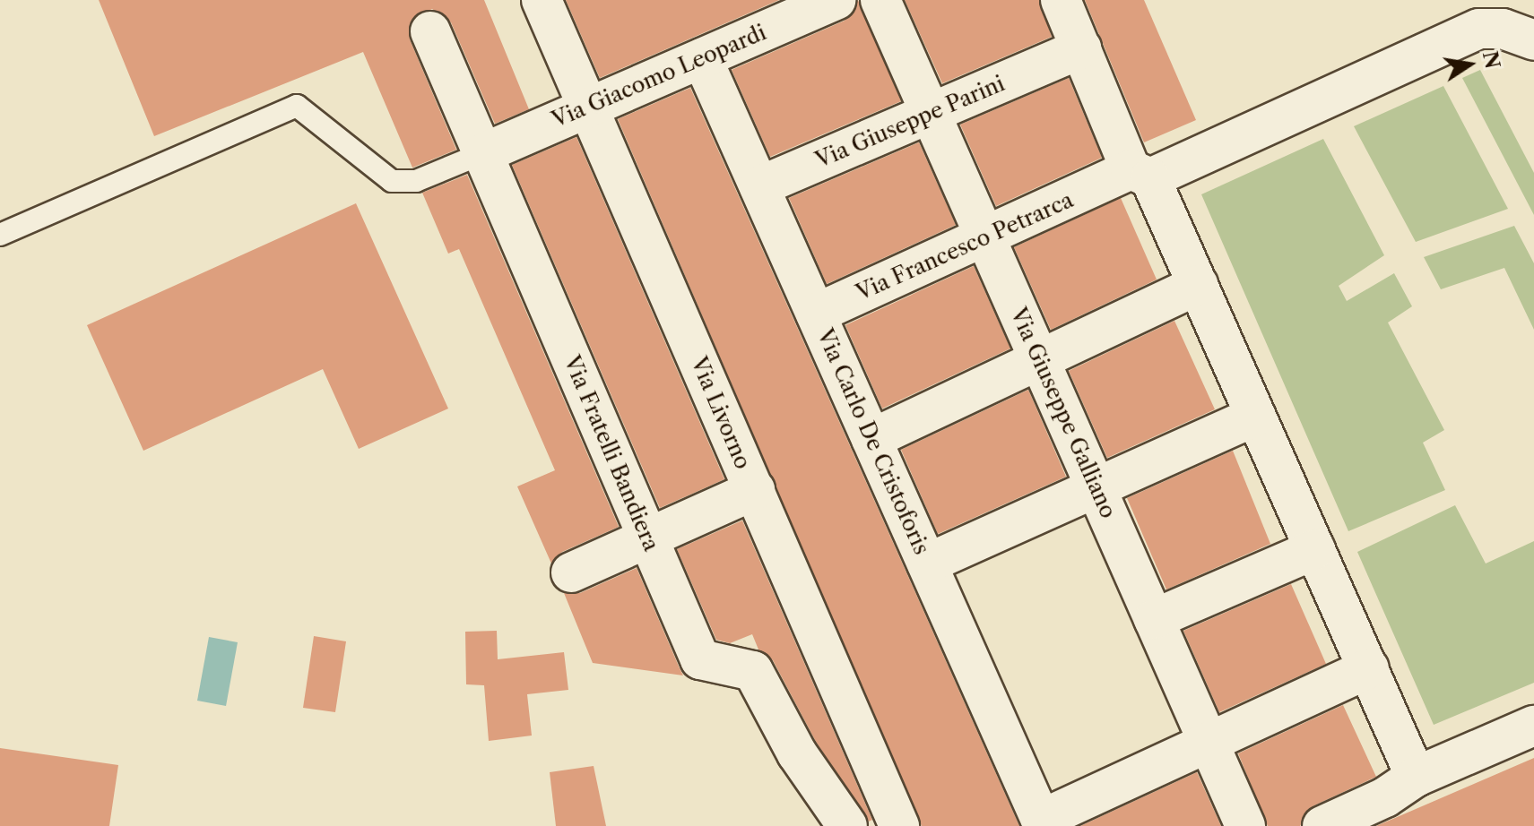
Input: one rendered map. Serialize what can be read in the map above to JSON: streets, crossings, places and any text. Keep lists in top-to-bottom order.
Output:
{
  "streets": {
    "street": [
      "Via Giacomo Leopardi",
      "Via Giuseppe Parini",
      "Via Francesco Petrarca",
      "Via Livorno",
      "Via Giuseppe Galliano",
      "Via Carlo De Cristoforis",
      "Via Fratelli Bandiera"
    ]
  },
  "crossings": [
    ["Via Giacomo Leopardi", "Via Livorno"],
    ["Via Giacomo Leopardi", "Via Carlo De Cristoforis"],
    ["Via Giacomo Leopardi", "Via Fratelli Bandiera"],
    ["Via Giuseppe Parini", "Via Giuseppe Galliano"],
    ["Via Giuseppe Parini", "Via Carlo De Cristoforis"],
    ["Via Francesco Petrarca", "Via Giuseppe Galliano"],
    ["Via Francesco Petrarca", "Via Carlo De Cristoforis"]
  ],
  "north": "right"
}
